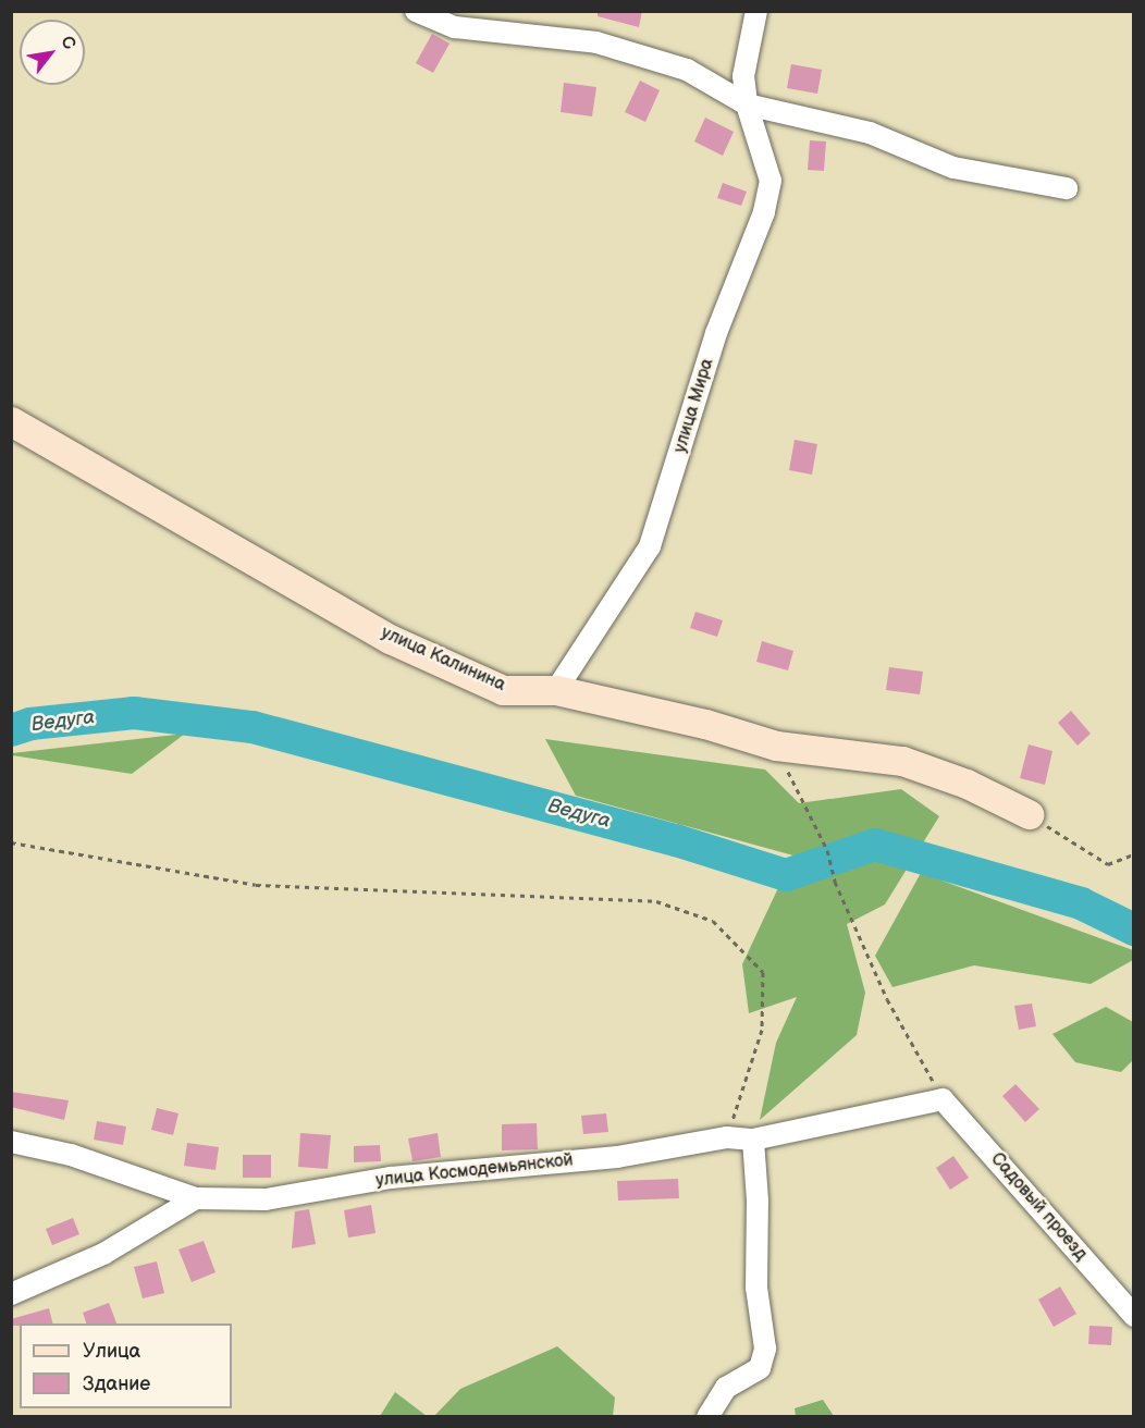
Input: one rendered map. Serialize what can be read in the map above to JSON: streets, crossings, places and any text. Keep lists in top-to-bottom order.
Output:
{
  "streets": {
    "street": [
      "улица Мира",
      "улица Калинина",
      "улица Космодемьянской",
      "Садовый проезд"
    ]
  },
  "crossings": [
    ["улица Мира", "улица Калинина"],
    ["улица Космодемьянской", "Садовый проезд"]
  ],
  "water": ["Ведуга"],
  "legend": ["Улица", "Здание"],
  "north": "top right"
}
